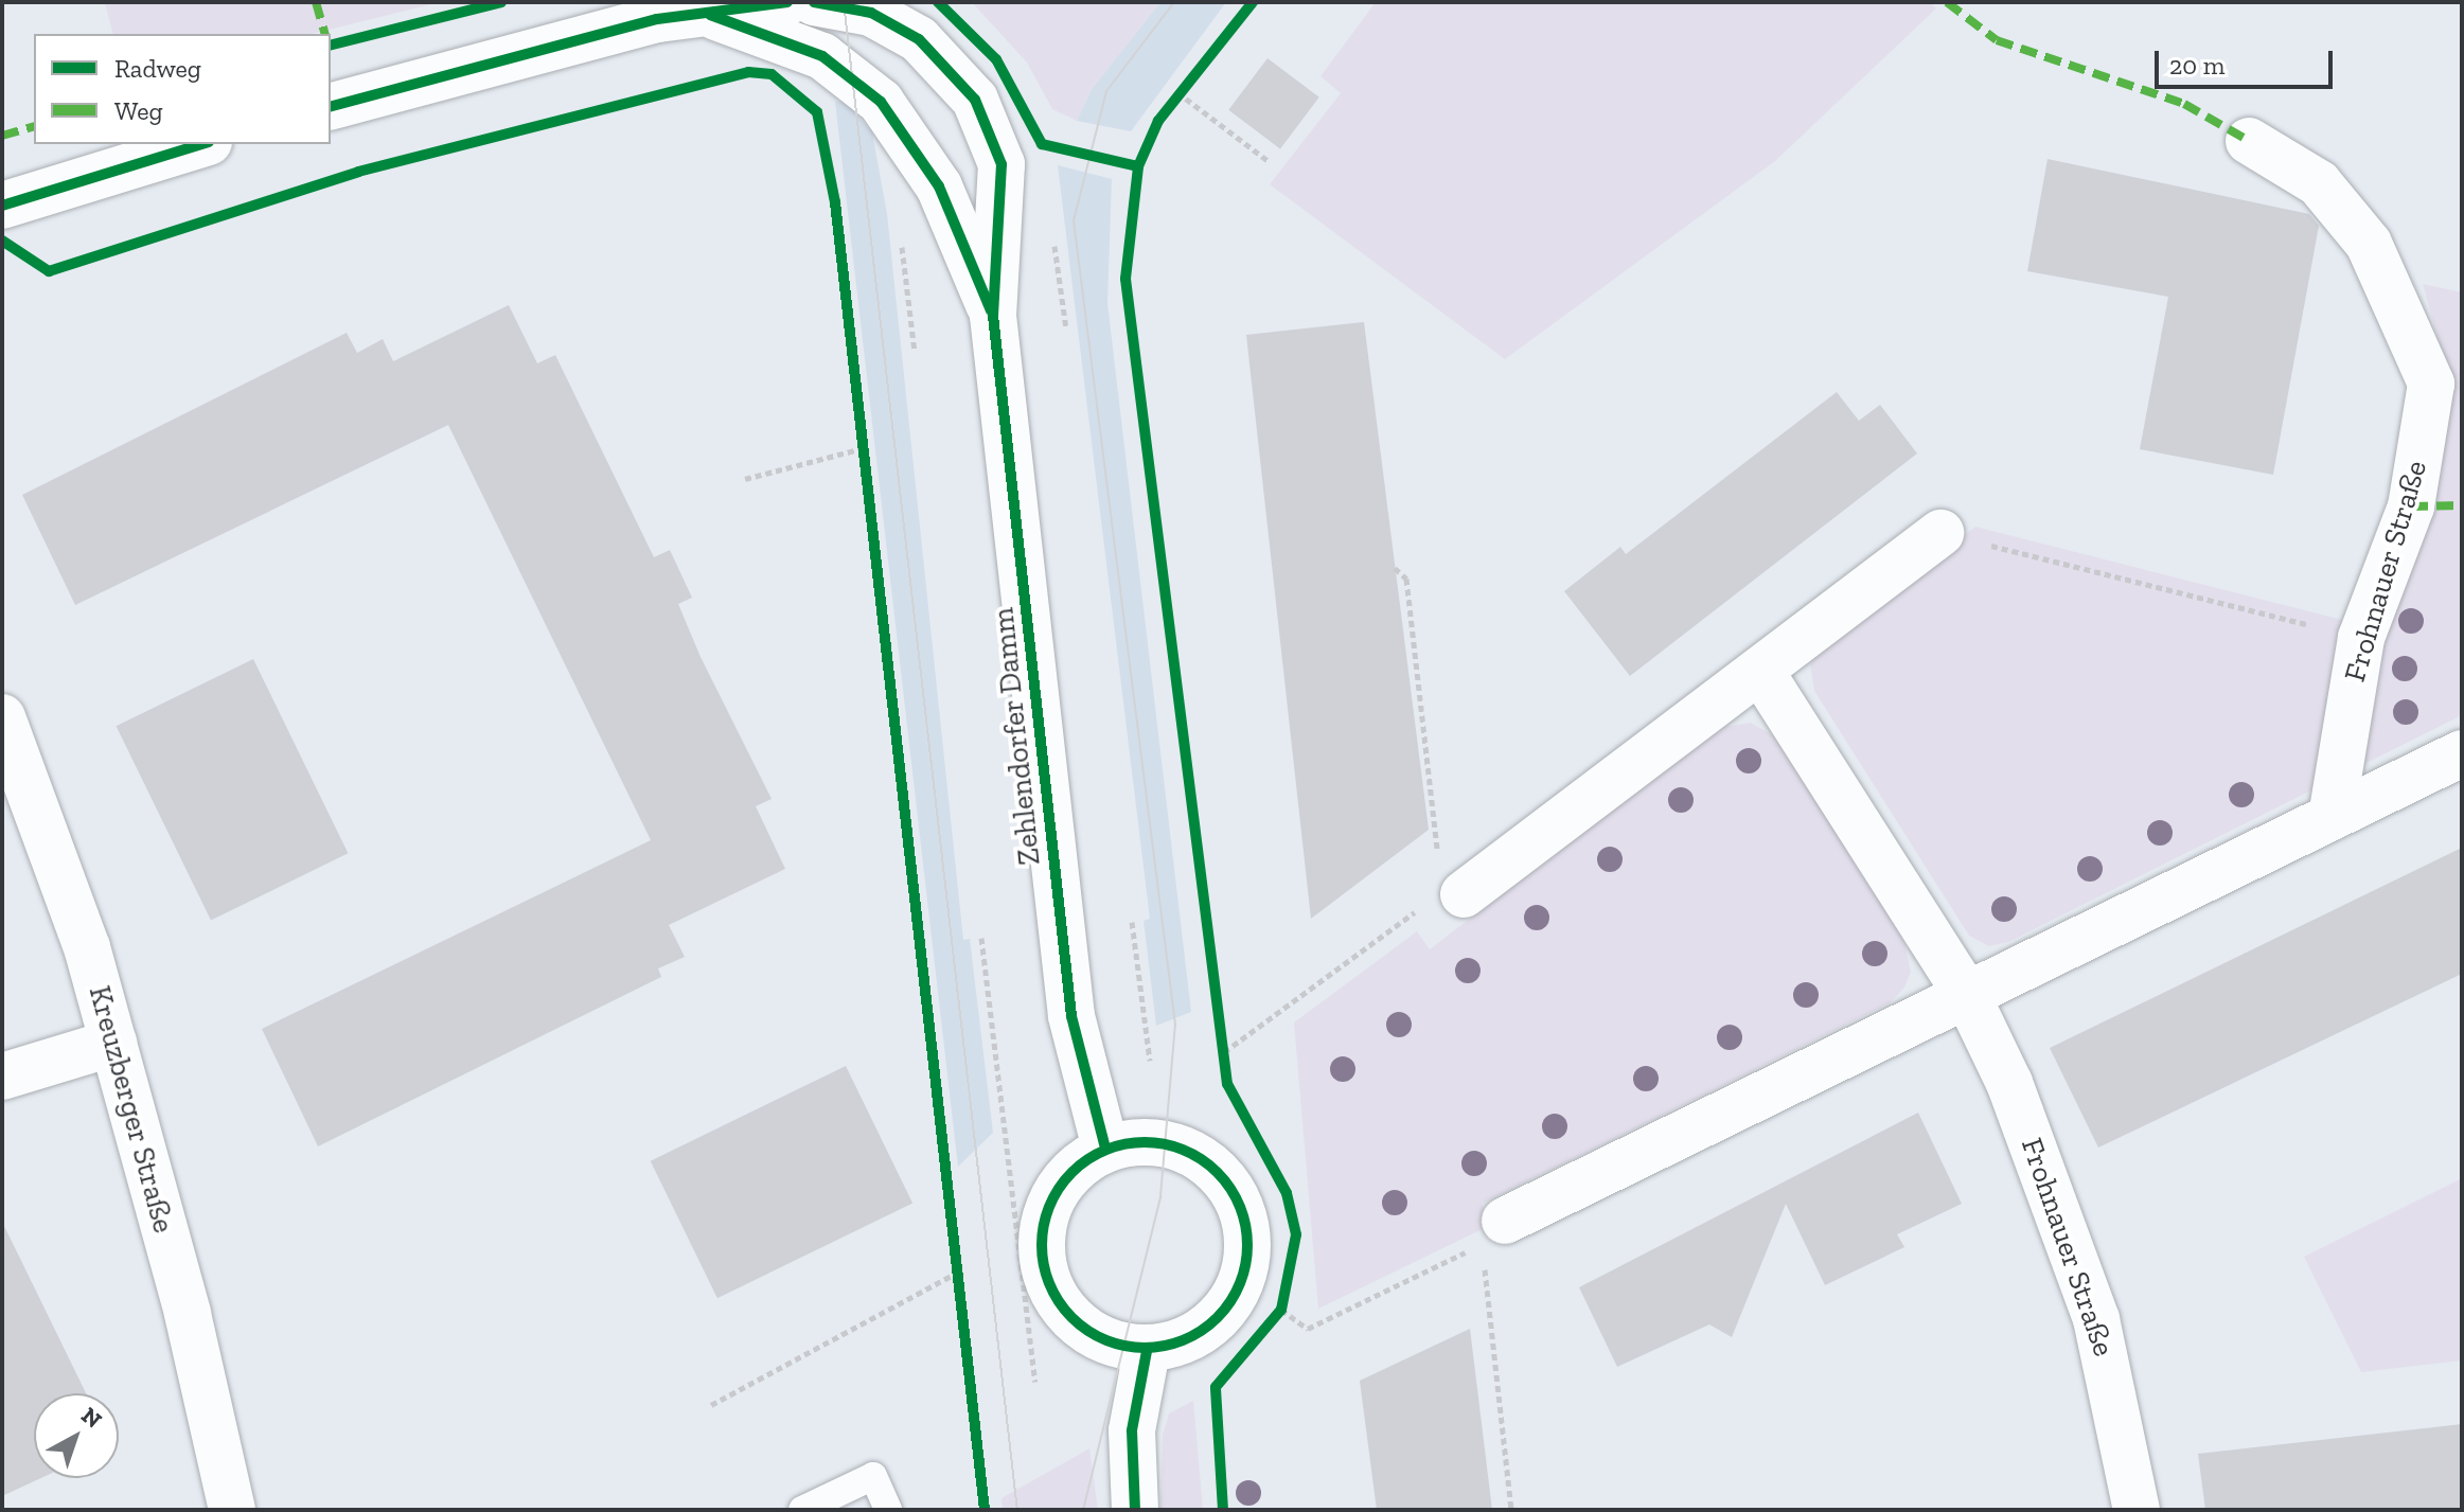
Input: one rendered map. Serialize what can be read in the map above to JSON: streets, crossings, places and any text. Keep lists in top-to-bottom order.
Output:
{
  "streets": {
    "street": ["Frohnauer Straße", "Zehlendorfer Damm", "Kreuzberger Straße"]
  },
  "legend": ["Radweg", "Weg"],
  "scale_bar": "20 m",
  "north": "top right"
}
